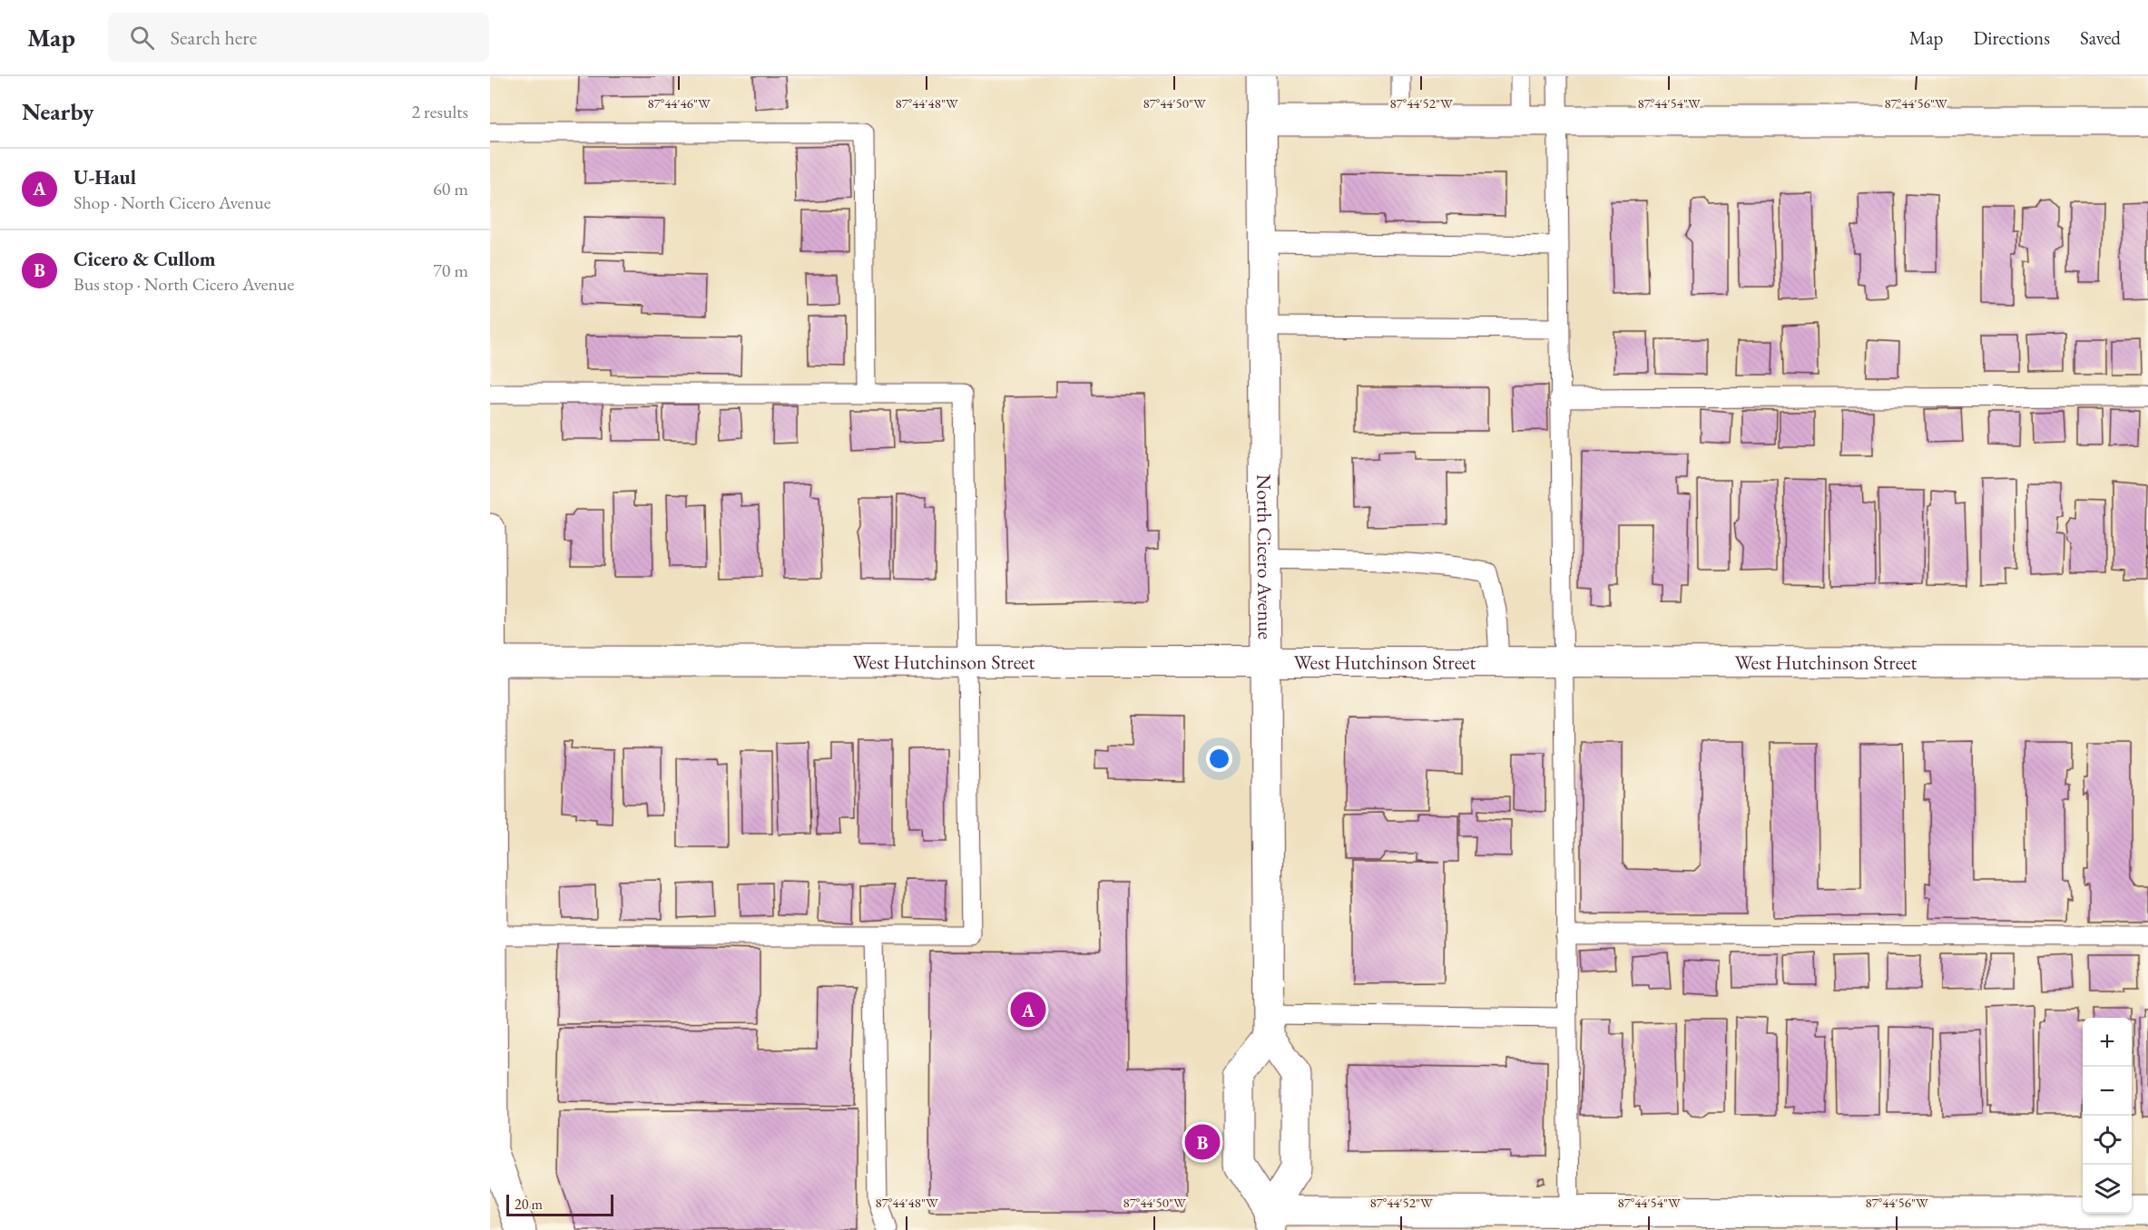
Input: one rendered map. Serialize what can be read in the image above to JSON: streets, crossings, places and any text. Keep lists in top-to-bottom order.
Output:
{
  "streets": {
    "street": ["North Cicero Avenue", "West Hutchinson Street"]
  },
  "crossings": [
    ["North Cicero Avenue", "West Hutchinson Street"]
  ],
  "scale_bar": "20 m",
  "page": {
    "header": "Map",
    "search": "Search here",
    "nav": ["Map", "Directions", "Saved"],
    "heading": ["Nearby", "2 results"],
    "list": [
      {
        "mark": "A",
        "name": "U-Haul",
        "note": "Shop · North Cicero Avenue",
        "value": "60 m"
      },
      {
        "mark": "B",
        "name": "Cicero & Cullom",
        "note": "Bus stop · North Cicero Avenue",
        "value": "70 m"
      }
    ],
    "pins": ["A", "B"],
    "map_buttons": ["+", "−"],
    "scale": "20 m"
  },
  "coordinates": [
    "87°44'46\"W",
    "87°44'48\"W",
    "87°44'50\"W",
    "87°44'52\"W",
    "87°44'54\"W",
    "87°44'56\"W"
  ]
}
